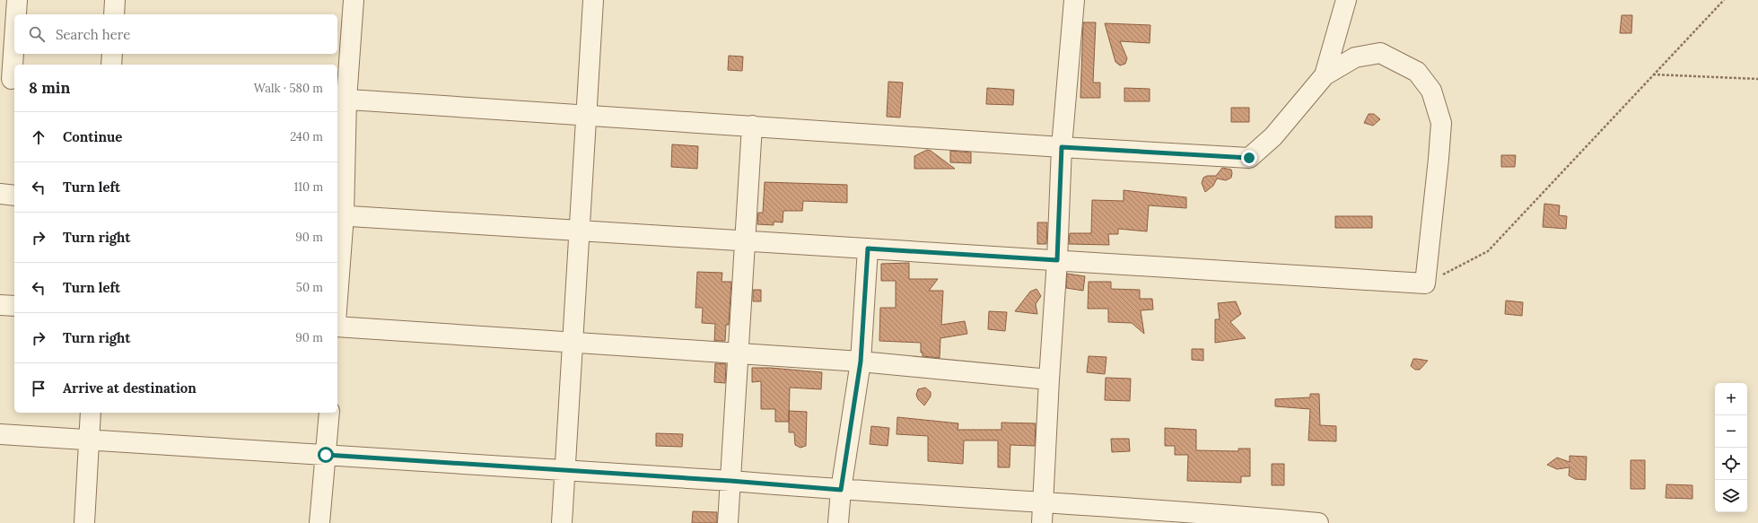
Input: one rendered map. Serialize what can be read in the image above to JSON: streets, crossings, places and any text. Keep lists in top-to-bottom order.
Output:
{
  "page": {
    "search": "Search here",
    "heading": ["8 min", "Walk · 580 m"],
    "list": [
      ["Continue", "240 m"],
      ["Turn left", "110 m"],
      ["Turn right", "90 m"],
      ["Turn left", "50 m"],
      ["Turn right", "90 m"],
      "Arrive at destination"
    ],
    "map_buttons": ["+", "−"]
  }
}
